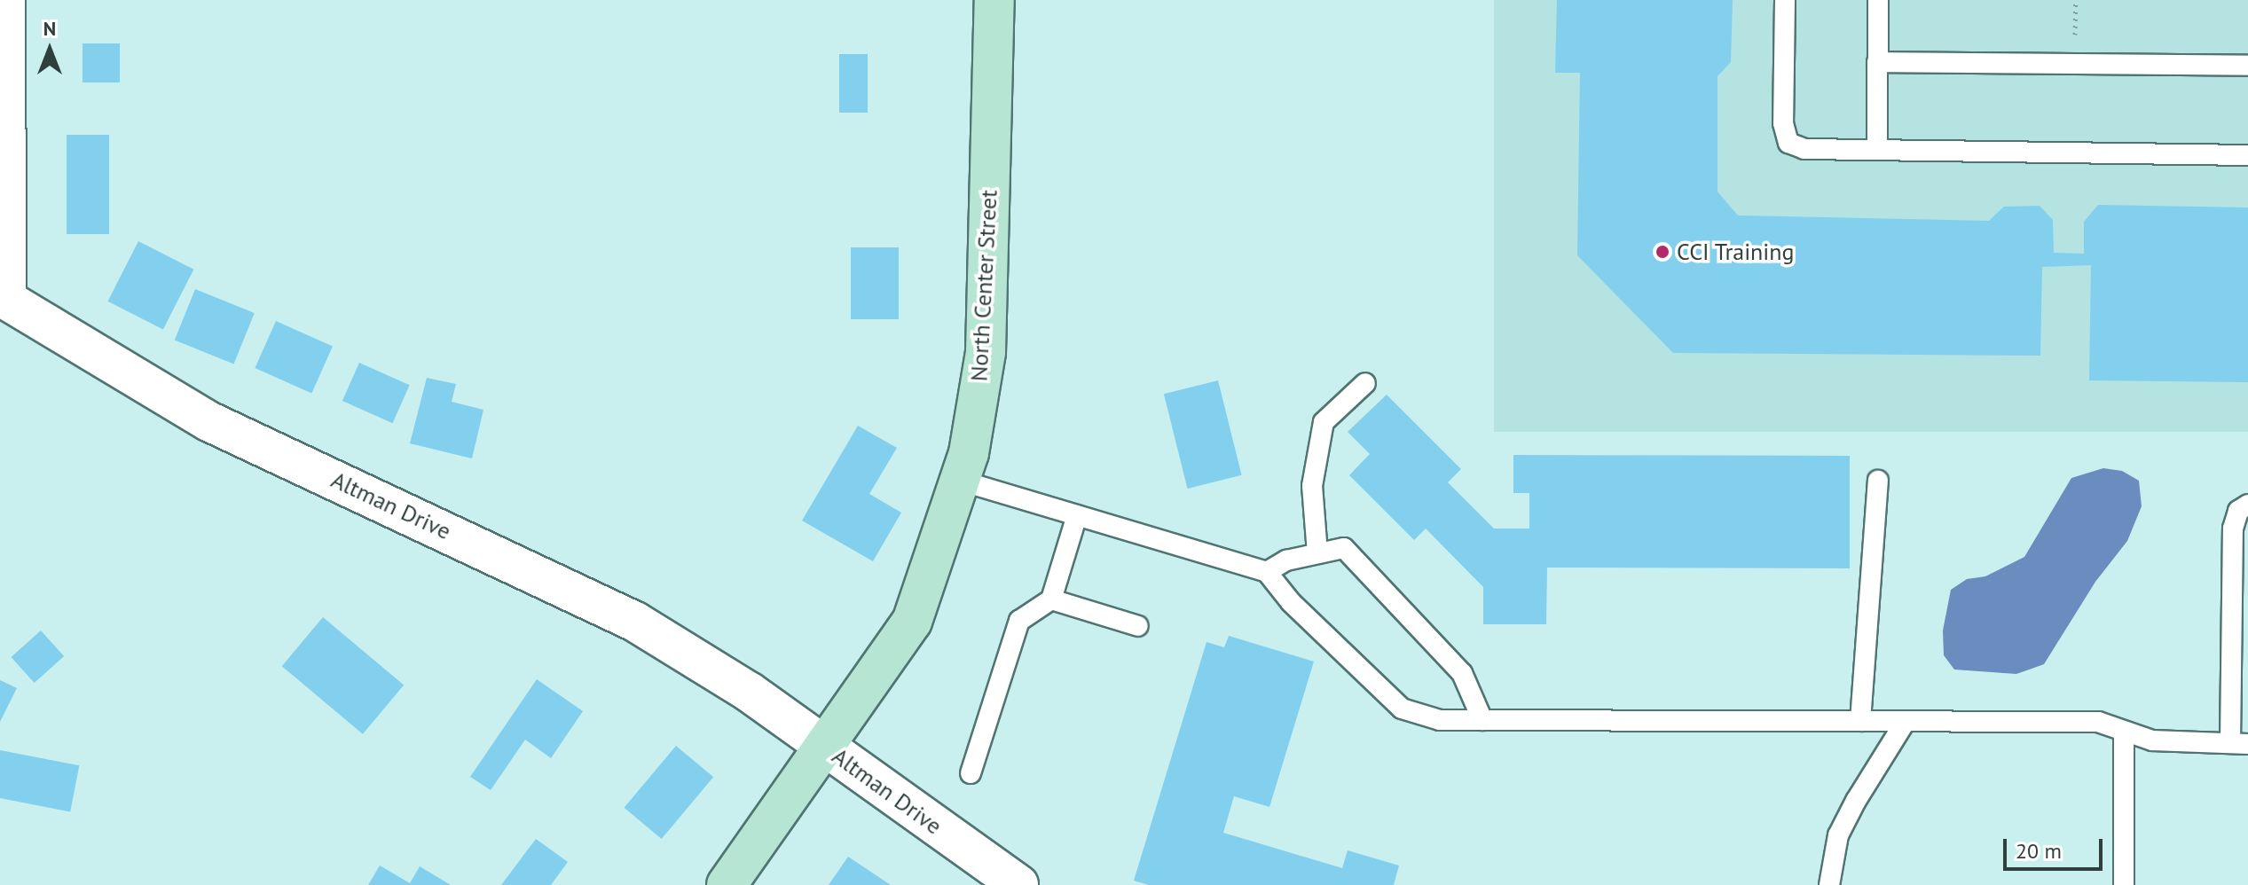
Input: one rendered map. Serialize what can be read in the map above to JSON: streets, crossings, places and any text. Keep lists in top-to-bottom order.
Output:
{
  "streets": {
    "main road": ["North Center Street"],
    "street": ["Altman Drive"]
  },
  "crossings": [
    ["North Center Street", "Altman Drive"]
  ],
  "places": ["CCI Training"],
  "scale_bar": "20 m",
  "north": "top"
}
